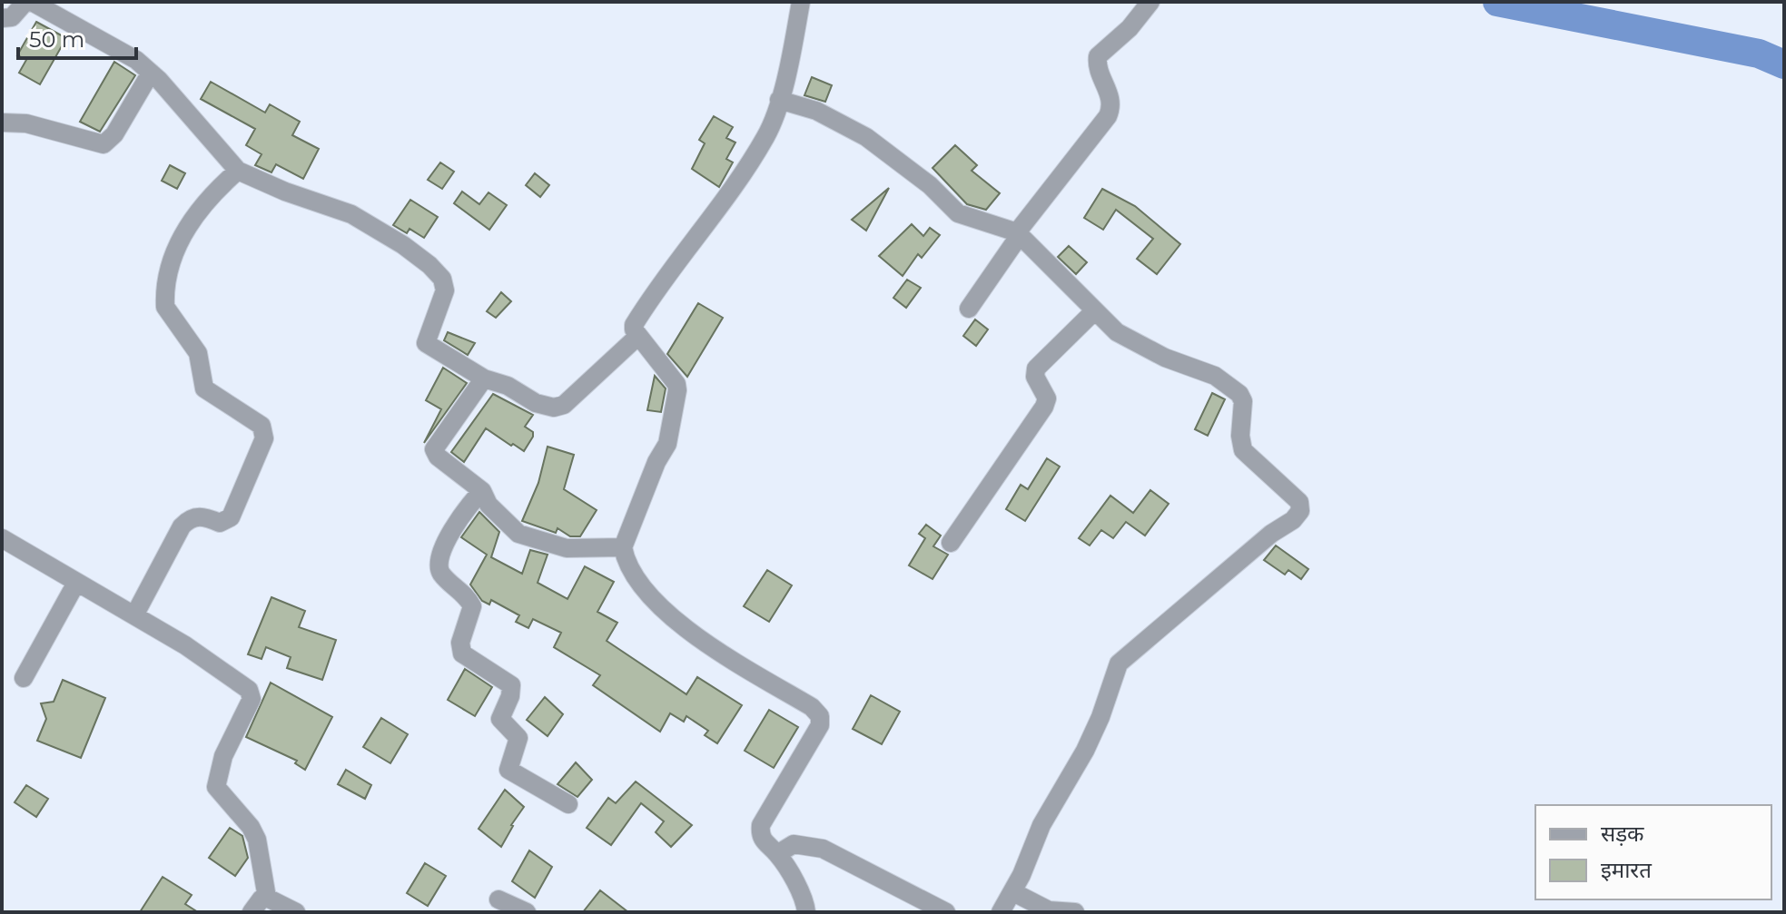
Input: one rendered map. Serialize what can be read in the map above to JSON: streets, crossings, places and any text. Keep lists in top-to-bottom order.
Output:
{
  "legend": ["सड़क", "इमारत"],
  "scale_bar": "50 m"
}
